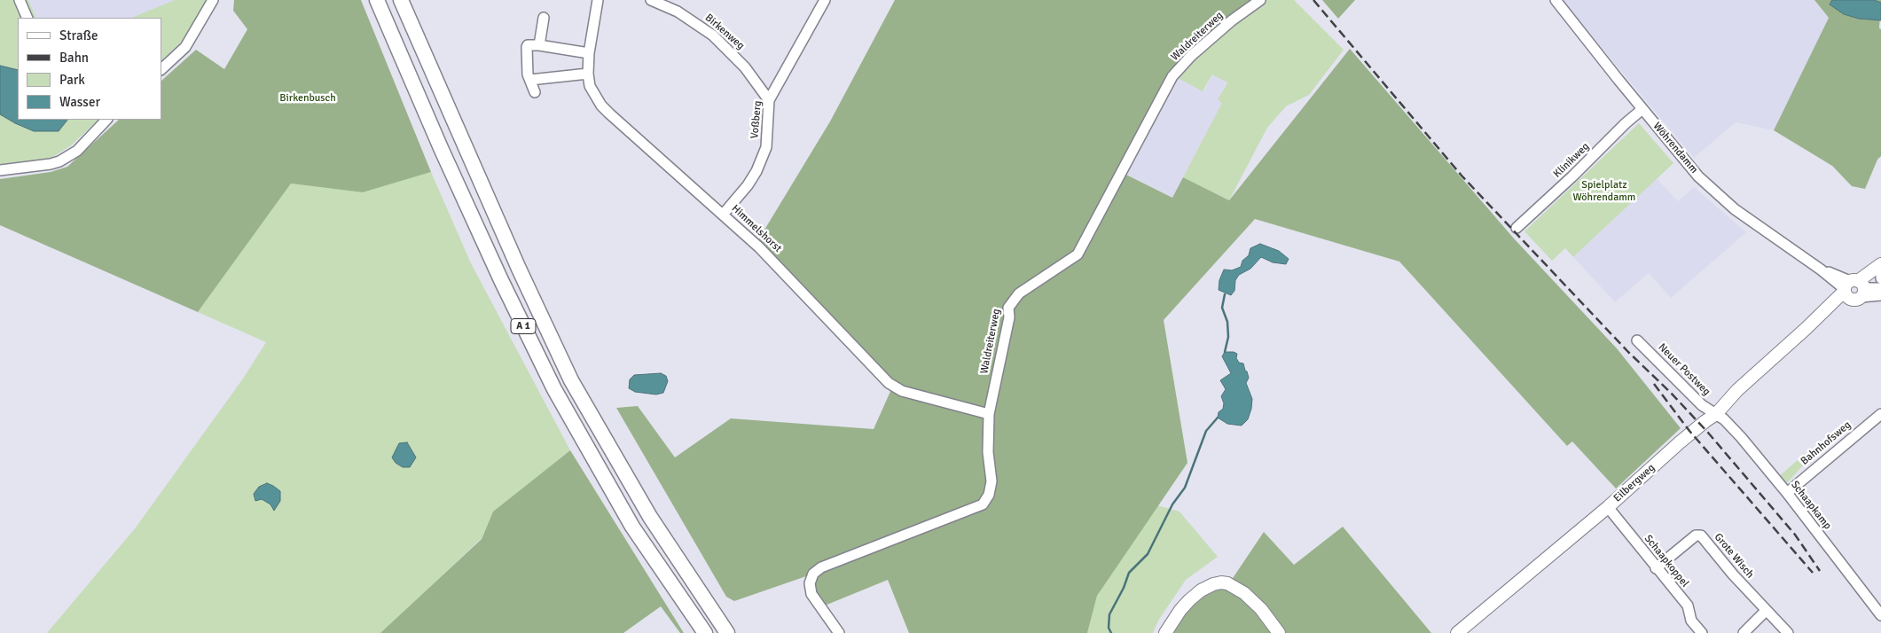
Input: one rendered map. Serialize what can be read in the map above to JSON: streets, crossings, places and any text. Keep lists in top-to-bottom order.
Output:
{
  "streets": {
    "highway": ["A 1"],
    "main road": ["Eilbergweg"],
    "street": [
      "Birkenweg",
      "Waldreiterweg",
      "Voßberg",
      "Wöhrendamm",
      "Klinikweg",
      "Himmelshorst",
      "Neuer Postweg",
      "Bahnhofsweg",
      "Schaapkamp",
      "Grote Wisch",
      "Schaapkoppel"
    ]
  },
  "crossings": [
    ["Birkenweg", "Voßberg"],
    ["Waldreiterweg", "Himmelshorst"],
    ["Voßberg", "Himmelshorst"],
    ["Wöhrendamm", "Klinikweg"],
    ["Wöhrendamm", "Eilbergweg"],
    ["Neuer Postweg", "Eilbergweg"],
    ["Neuer Postweg", "Schaapkamp"],
    ["Bahnhofsweg", "Schaapkamp"],
    ["Eilbergweg", "Schaapkamp"],
    ["Eilbergweg", "Schaapkoppel"],
    ["Grote Wisch", "Schaapkoppel"]
  ],
  "parks": ["Birkenbusch", "Spielplatz Wöhrendamm"],
  "legend": [
    "Straße",
    "Bahn",
    "Park",
    "Wasser"
  ]
}
